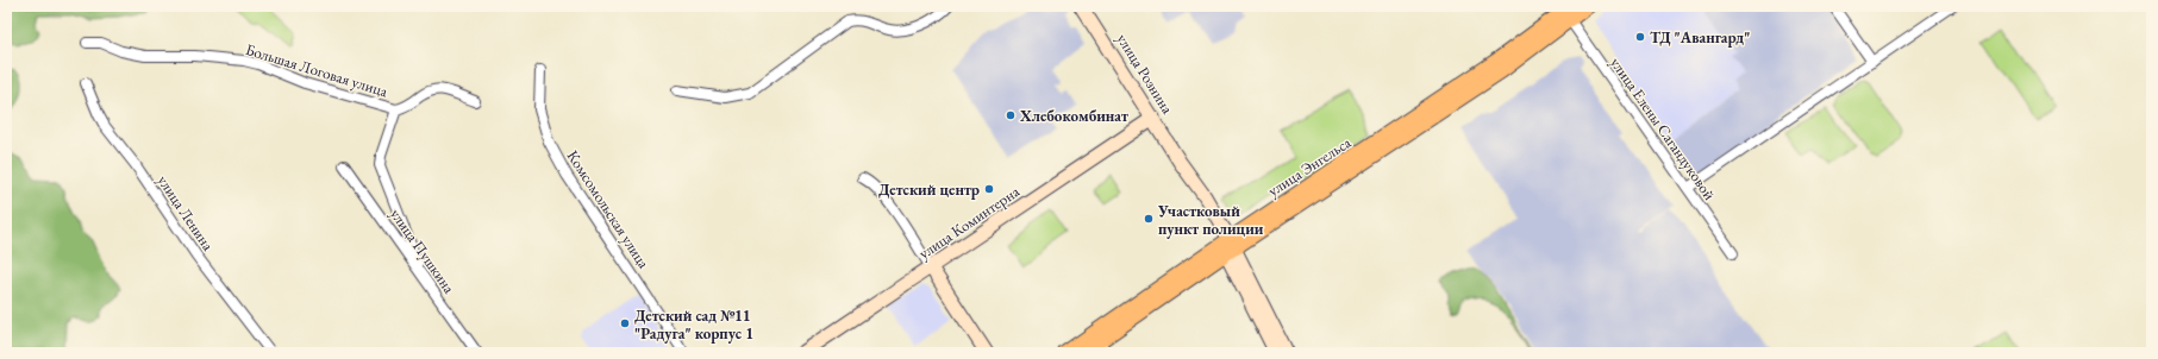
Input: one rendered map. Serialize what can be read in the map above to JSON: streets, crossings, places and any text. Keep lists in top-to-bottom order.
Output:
{
  "streets": {
    "main road": ["улица Энгельса"],
    "street": [
      "Большая Логовая улица",
      "улица Рознина",
      "улица Елены Сагандуковой",
      "Комсомольская улица",
      "улица Ленина",
      "улица Коминтерна",
      "улица Пушкина"
    ]
  },
  "crossings": [
    ["улица Рознина", "улица Энгельса"],
    ["улица Рознина", "улица Коминтерна"],
    ["улица Елены Сагандуковой", "улица Энгельса"]
  ],
  "places": [
    "ТД \"Авангард\"",
    "Хлебокомбинат",
    "Детский центр",
    "Участковый пункт полиции",
    "Детский сад №11 \"Радуга\" корпус 1"
  ]
}
